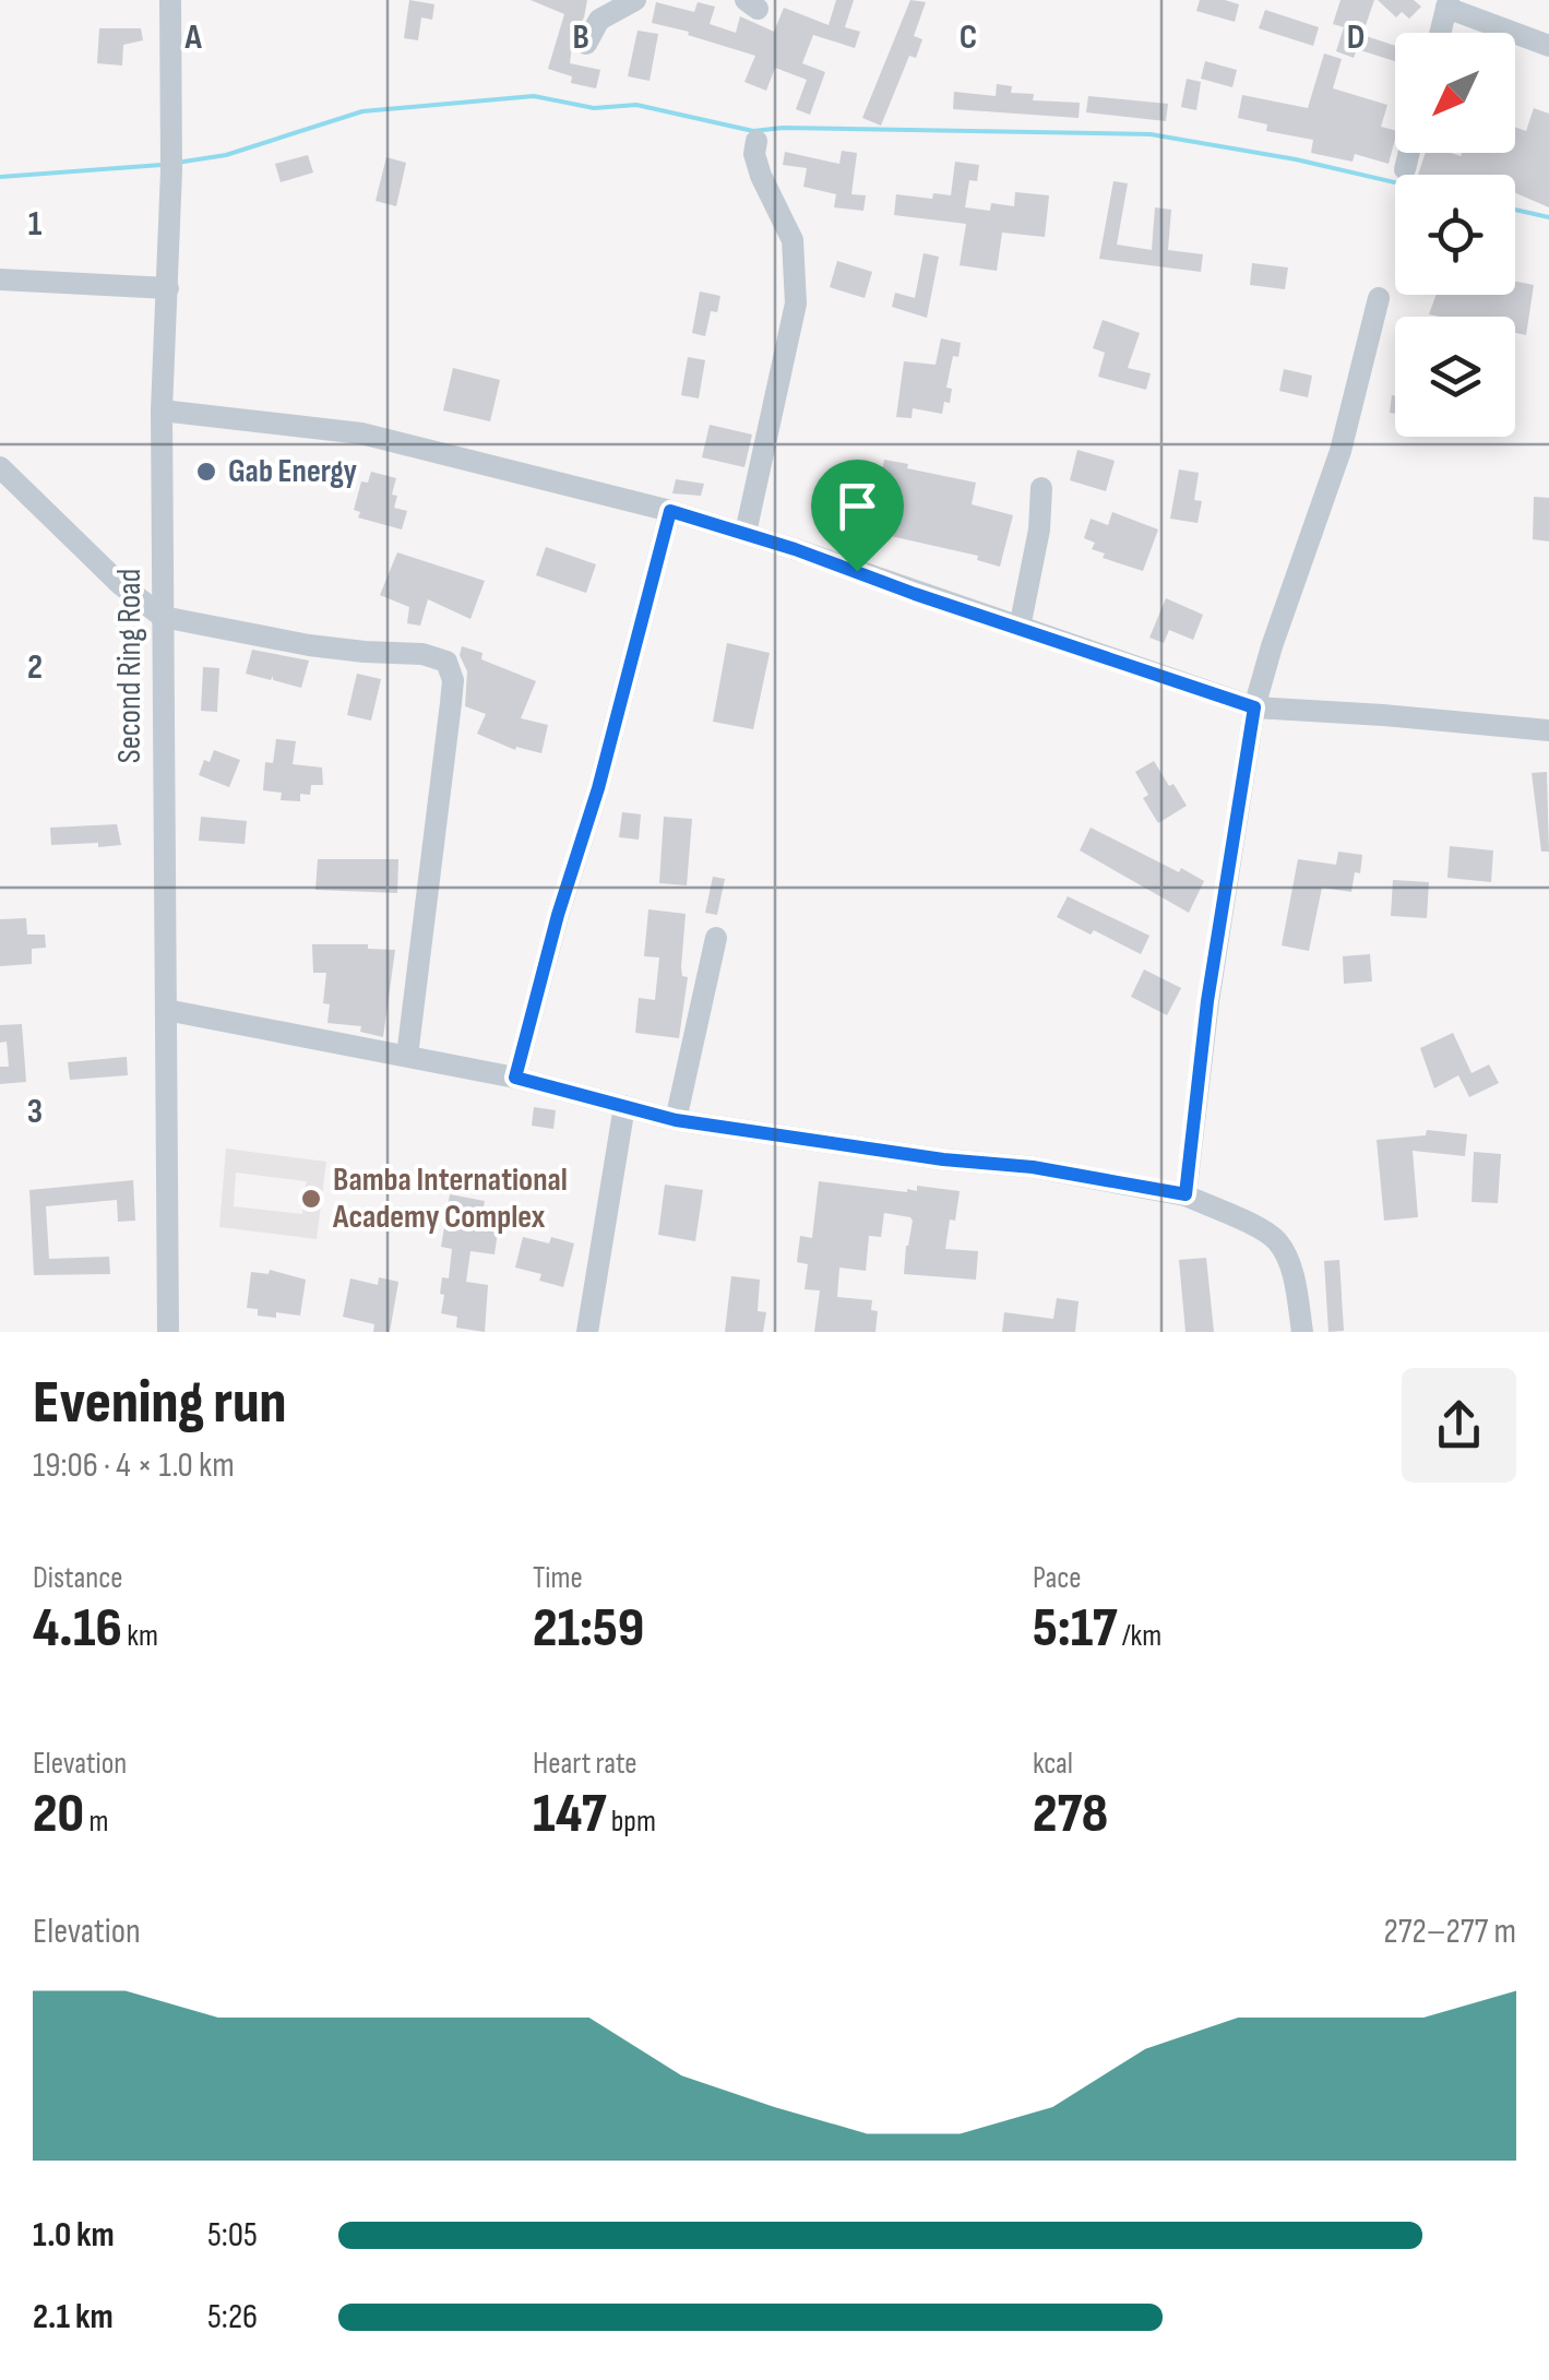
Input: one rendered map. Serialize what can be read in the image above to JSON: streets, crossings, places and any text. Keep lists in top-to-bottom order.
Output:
{
  "streets": {
    "street": ["Second Ring Road"]
  },
  "places": ["Gab Energy", "Bamba International Academy Complex"],
  "north": "bottom left",
  "page": {
    "heading": ["Evening run", "19:06 · 4 × 1.0 km"],
    "stats": [
      ["Distance", "4.16 km"],
      ["Time", "21:59"],
      ["Pace", "5:17 /km"],
      ["Elevation", "20 m"],
      ["Heart rate", "147 bpm"],
      ["kcal", "278"]
    ],
    "chart": ["Elevation", "272–277 m"],
    "list": [
      {
        "name": "1.0 km",
        "note": "5:05"
      },
      {
        "name": "2.1 km",
        "note": "5:26"
      }
    ]
  },
  "grid": {
    "columns": [
      "A",
      "B",
      "C",
      "D"
    ],
    "rows": ["1", "2", "3"]
  }
}
